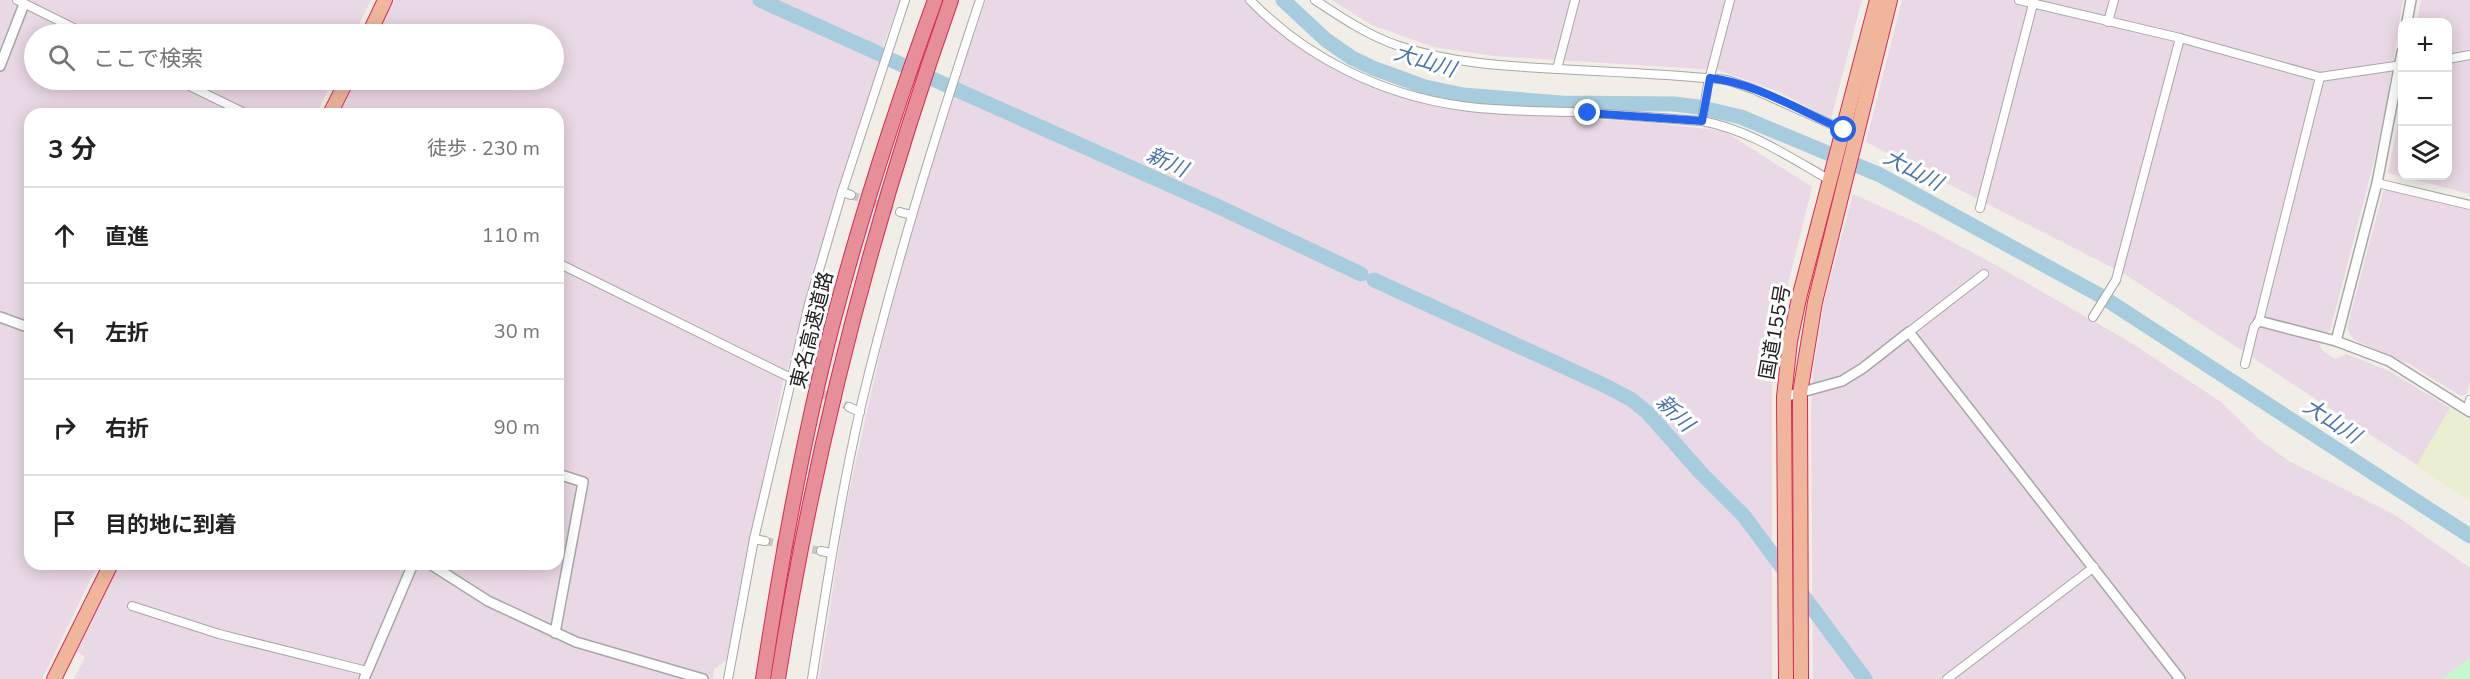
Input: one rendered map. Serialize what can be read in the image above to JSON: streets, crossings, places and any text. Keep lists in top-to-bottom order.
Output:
{
  "streets": {
    "highway": ["東名高速道路", "国道155号"]
  },
  "water": ["大山川", "新川"],
  "page": {
    "map_buttons": ["+", "−"],
    "search": "ここで検索",
    "heading": ["3 分", "徒歩 · 230 m"],
    "list": [
      ["直進", "110 m"],
      ["左折", "30 m"],
      ["右折", "90 m"],
      "目的地に到着"
    ]
  }
}
